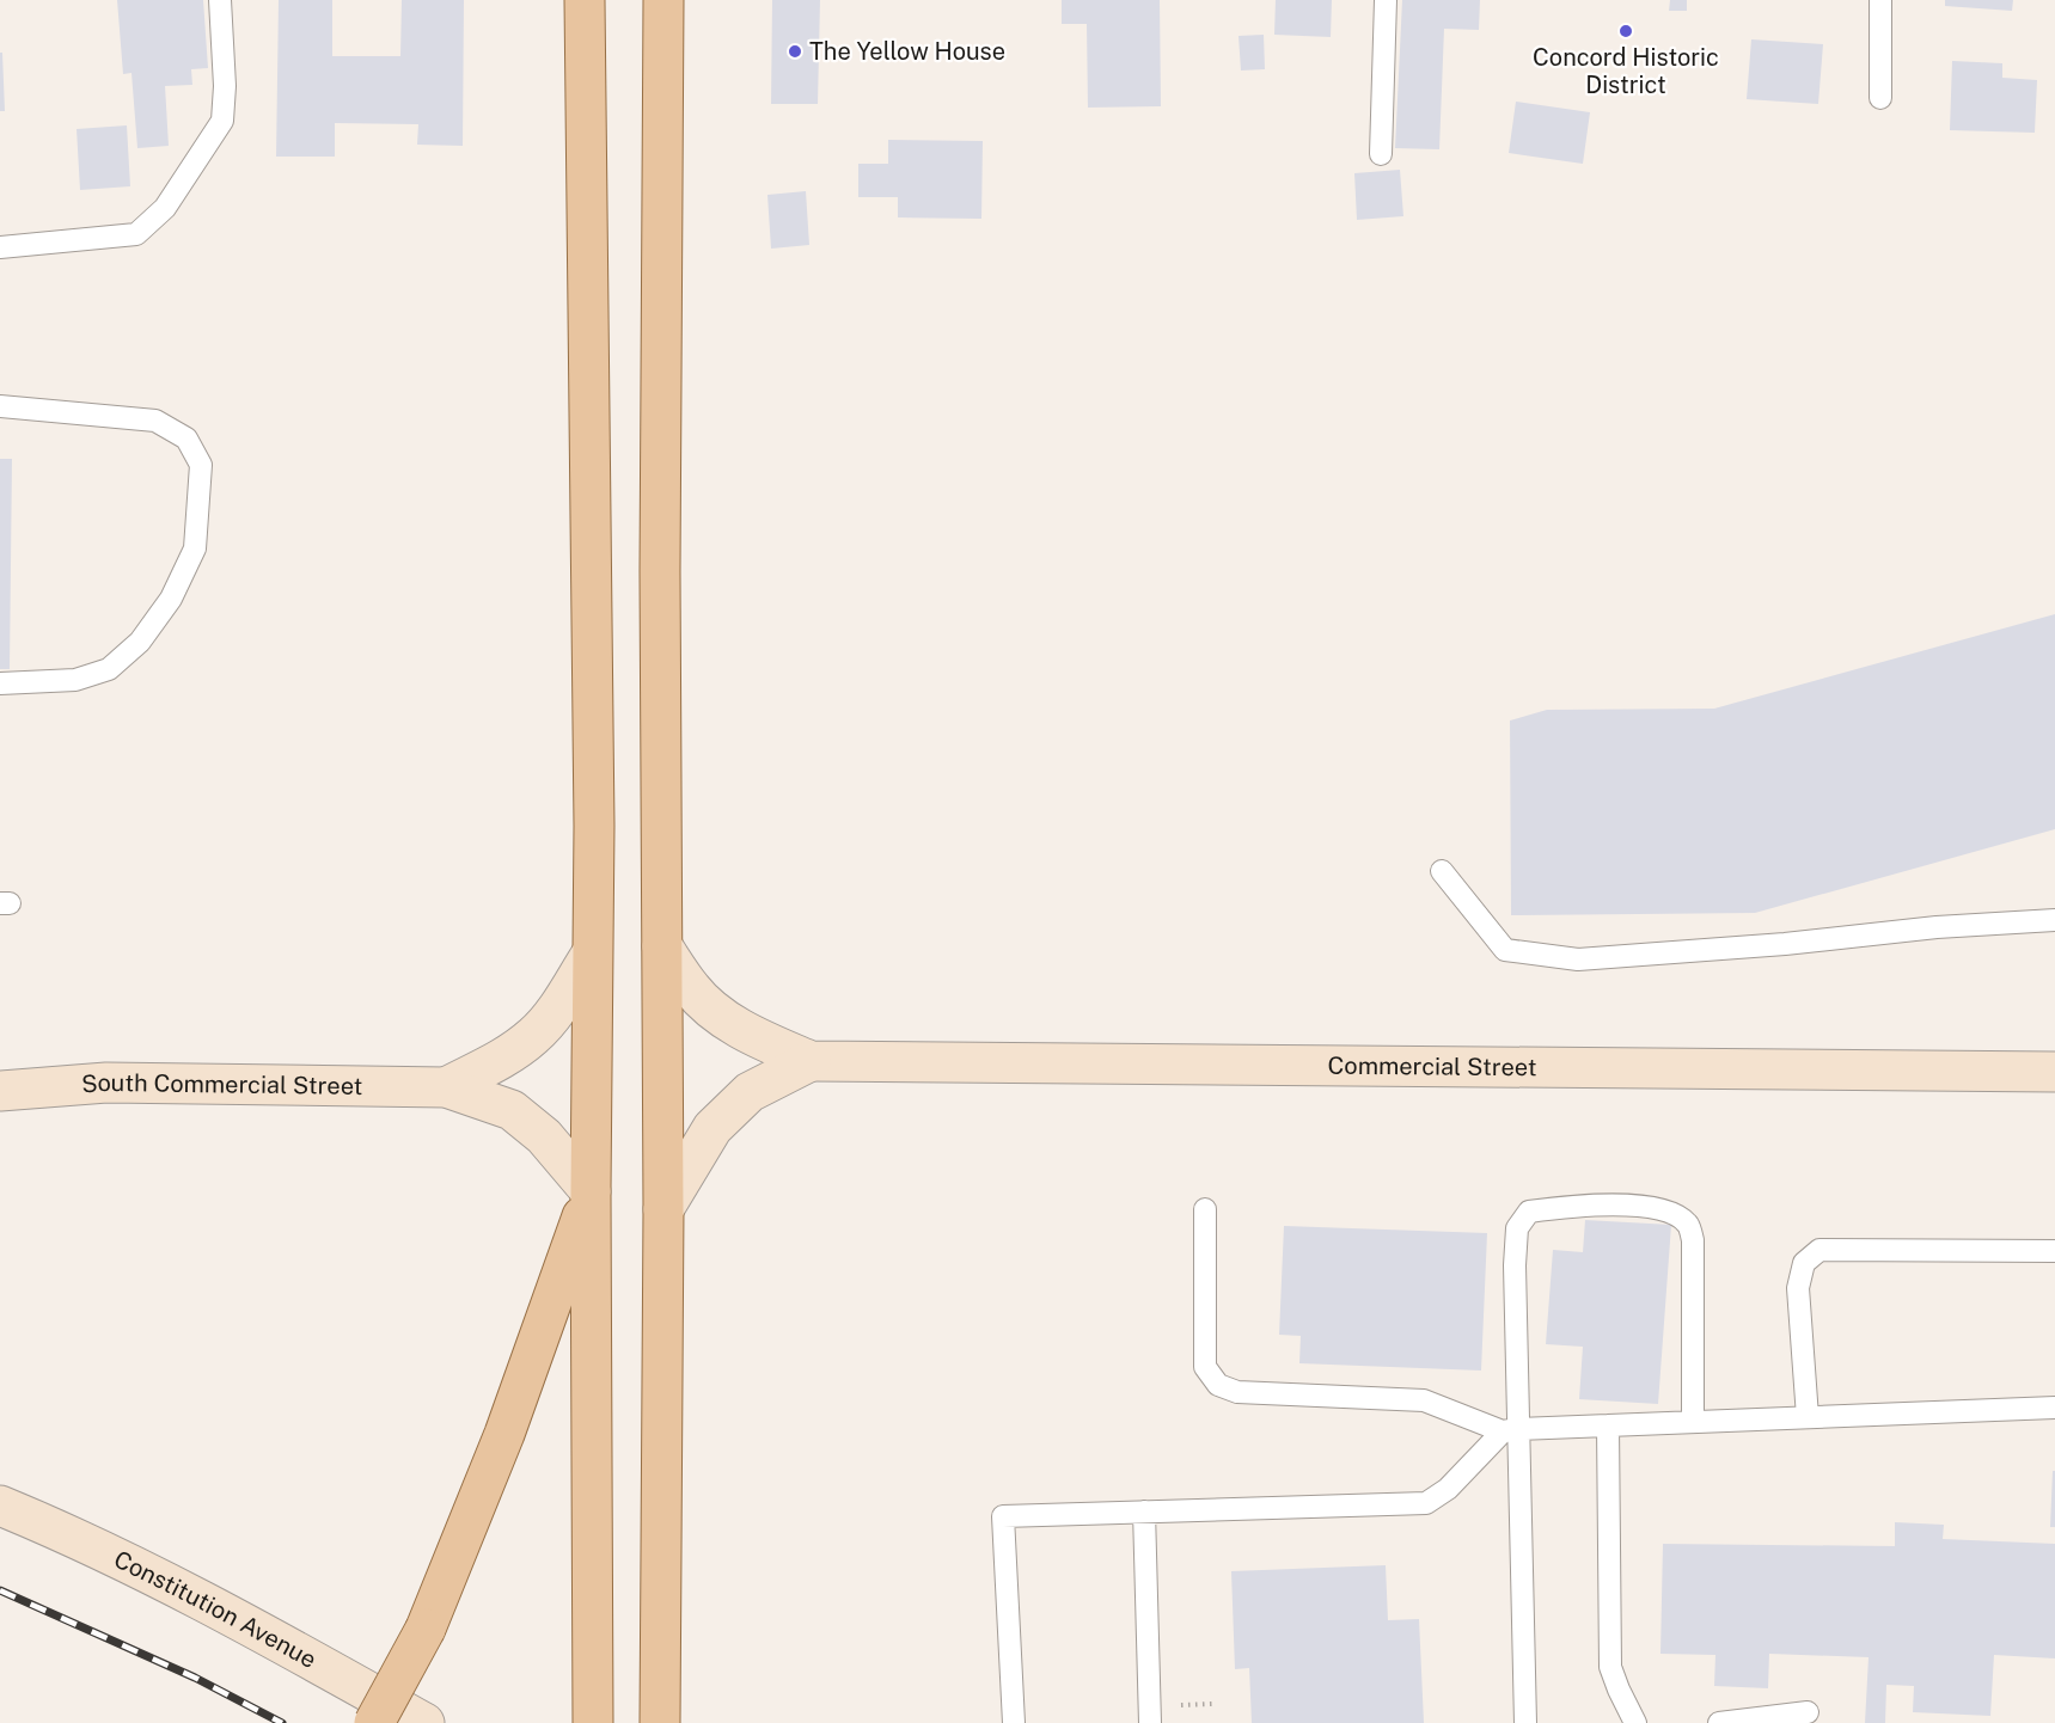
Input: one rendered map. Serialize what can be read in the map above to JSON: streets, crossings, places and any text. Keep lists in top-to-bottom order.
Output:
{
  "streets": {
    "street": ["Commercial Street", "South Commercial Street", "Constitution Avenue"]
  },
  "places": ["Concord Historic District", "The Yellow House"]
}
